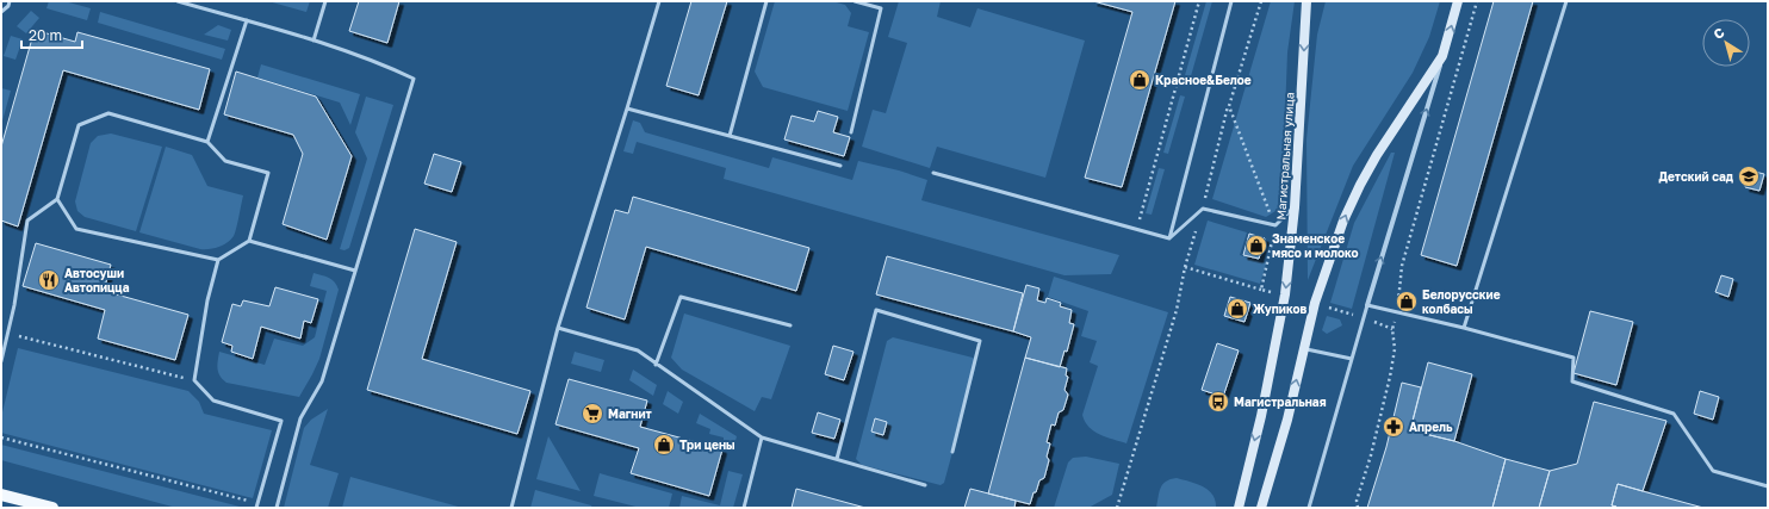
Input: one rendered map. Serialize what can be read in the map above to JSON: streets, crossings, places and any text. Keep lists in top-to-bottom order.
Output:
{
  "streets": {
    "main road": ["Магистральная улица"]
  },
  "places": {
    "shop": [
      "Красное&Белое",
      "Знаменское мясо и молоко",
      "Белорусские колбасы",
      "Жупиков",
      "Три цены"
    ],
    "school or university": ["Детский сад"],
    "restaurant": ["Автосуши Автопицца"],
    "bus stop": ["Магистральная"],
    "supermarket": ["Магнит"],
    "pharmacy": ["Апрель"]
  },
  "scale_bar": "20 m",
  "north": "top left"
}
